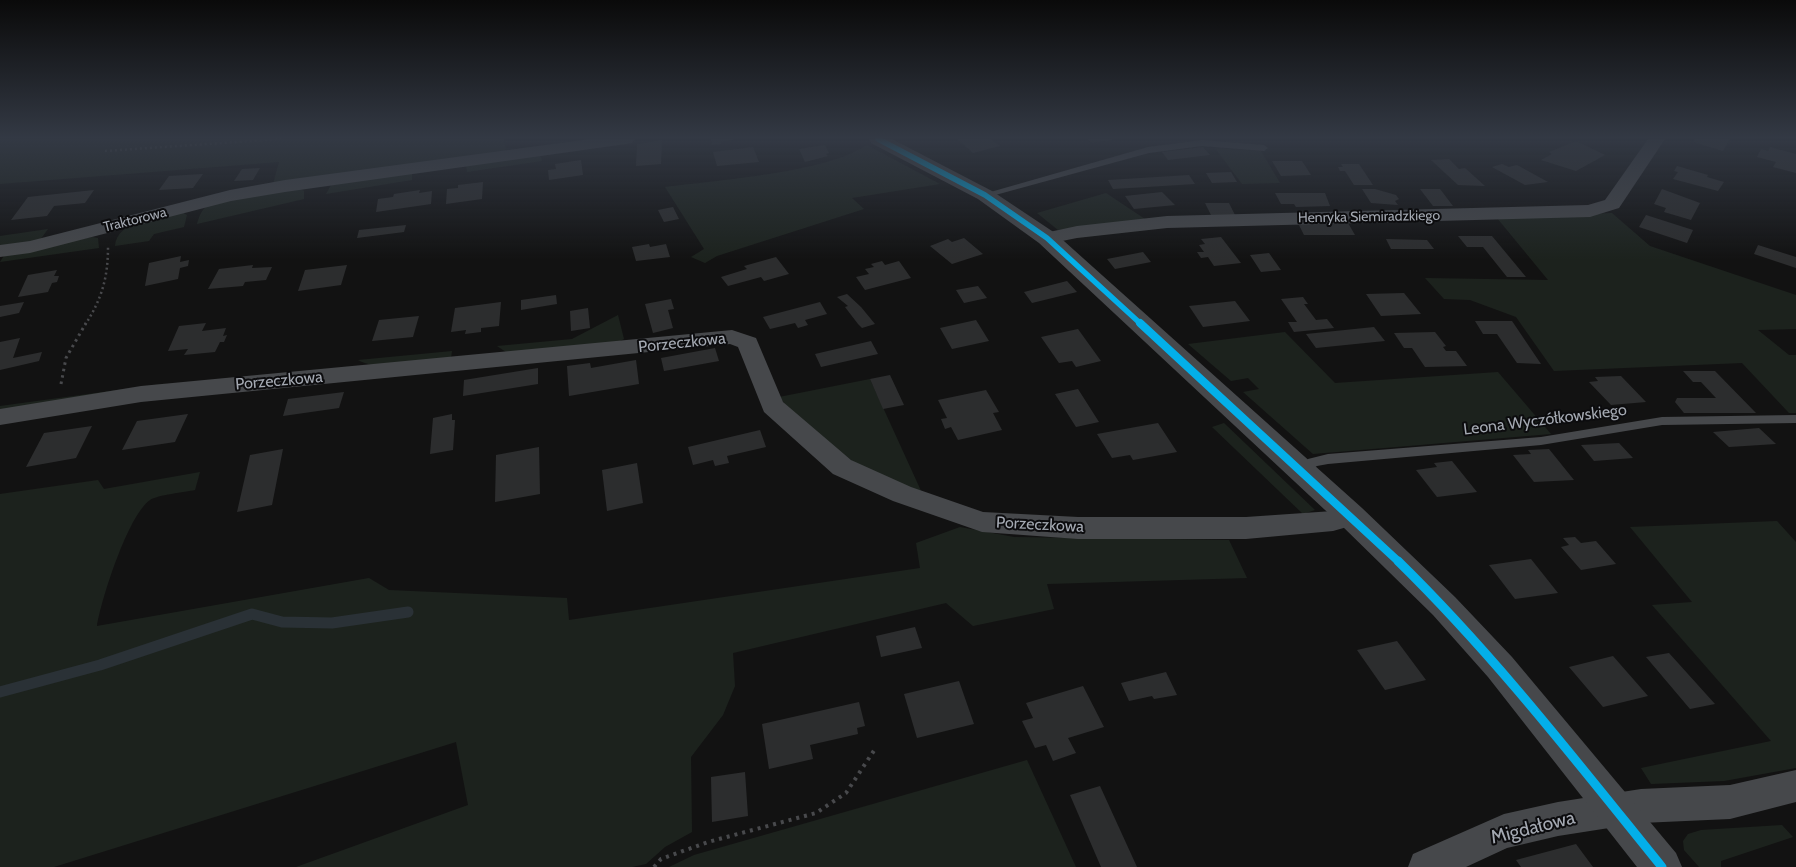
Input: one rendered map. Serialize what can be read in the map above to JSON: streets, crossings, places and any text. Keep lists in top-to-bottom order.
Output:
{
  "streets": {
    "street": [
      "Henryka Siemiradzkiego",
      "Traktorowa",
      "Porzeczkowa",
      "Migdałowa"
    ],
    "lane": ["Leona Wyczółkowskiego"]
  }
}
